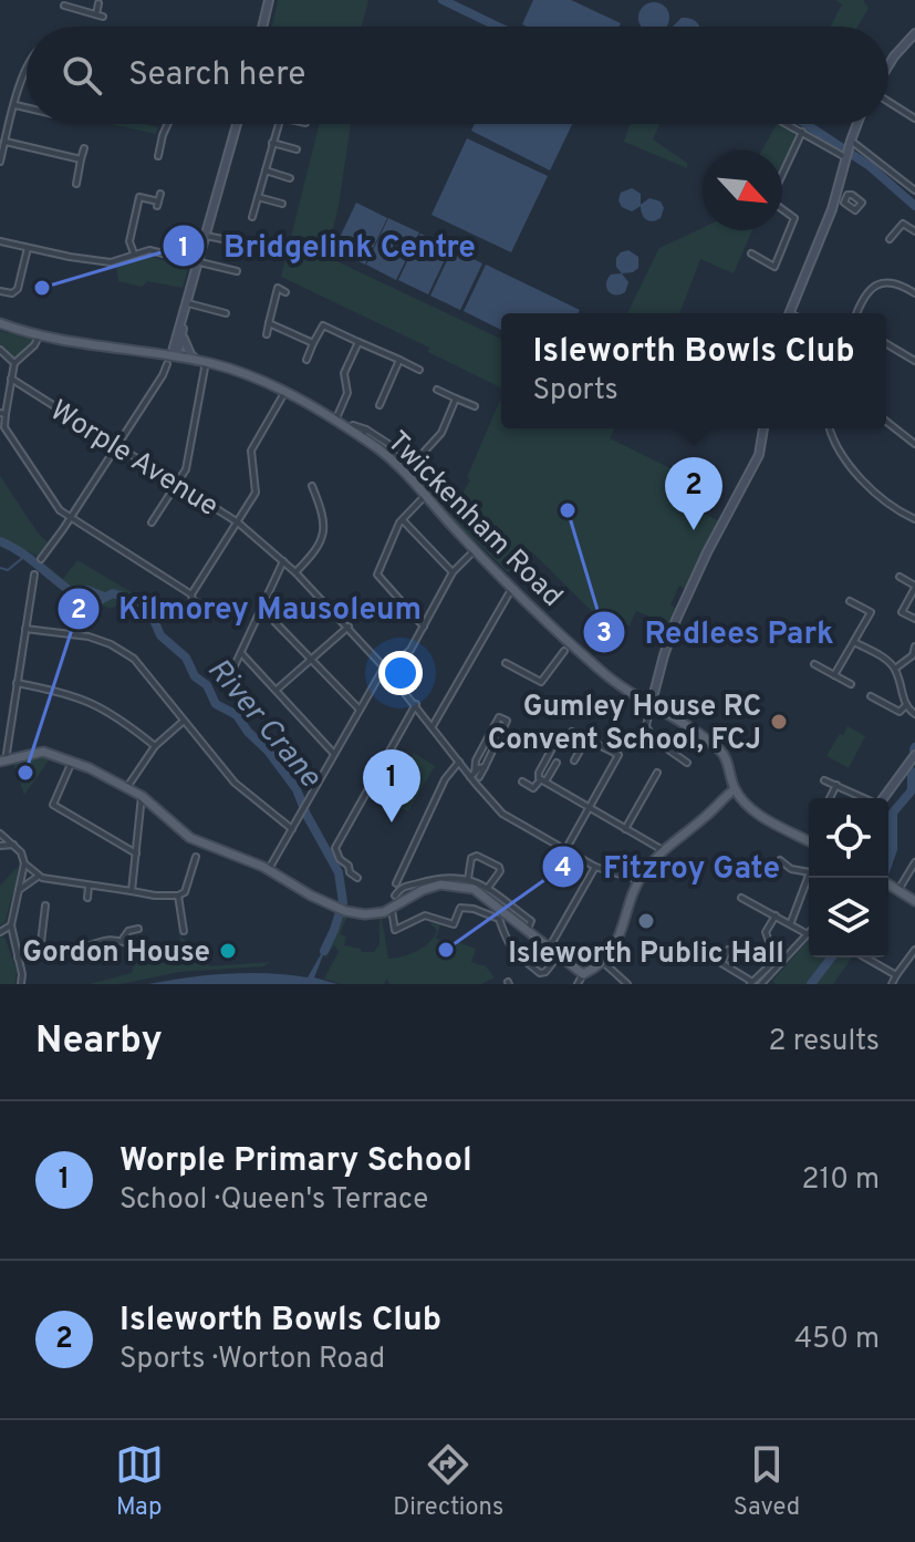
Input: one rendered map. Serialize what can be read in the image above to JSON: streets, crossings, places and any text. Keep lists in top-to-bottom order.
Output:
{
  "streets": {
    "main road": ["Twickenham Road"],
    "street": ["Worple Avenue"]
  },
  "water": ["River Crane"],
  "places": [
    "Bridgelink Centre",
    "Redlees Park",
    "Gumley House RC Convent School, FCJ",
    "Kilmorey Mausoleum",
    "Isleworth Public Hall",
    "Fitzroy Gate",
    "Gordon House"
  ],
  "north": "bottom right",
  "page": {
    "search": "Search here",
    "popup": ["Isleworth Bowls Club", "Sports"],
    "pins": ["2", "1"],
    "heading": ["Nearby", "2 results"],
    "list": [
      {
        "mark": "1",
        "name": "Worple Primary School",
        "note": "School · Queen's Terrace",
        "value": "210 m"
      },
      {
        "mark": "2",
        "name": "Isleworth Bowls Club",
        "note": "Sports · Worton Road",
        "value": "450 m"
      }
    ],
    "nav": ["Map", "Directions", "Saved"]
  }
}
